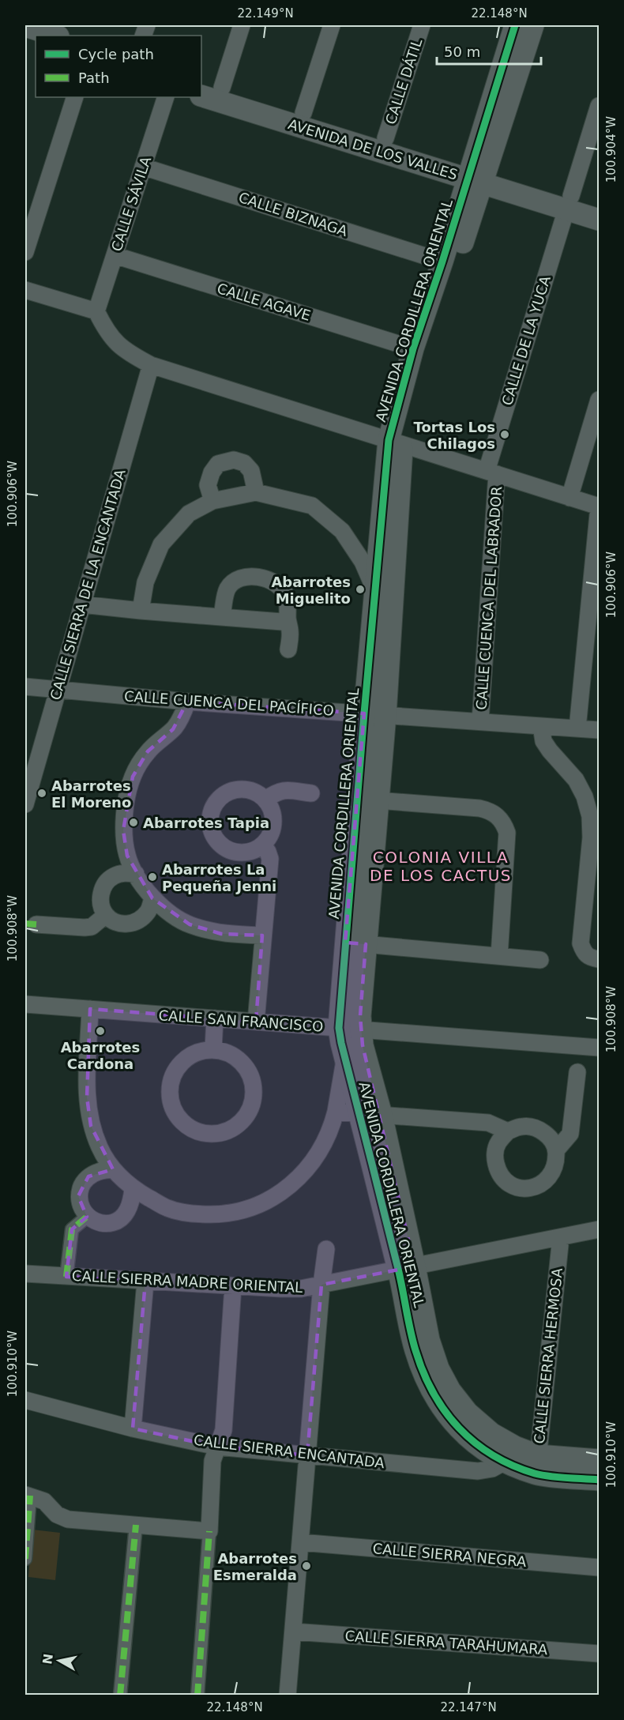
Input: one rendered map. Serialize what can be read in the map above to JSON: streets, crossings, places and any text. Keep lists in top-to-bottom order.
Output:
{
  "streets": {
    "street": [
      "CALLE DÁTIL",
      "AVENIDA DE LOS VALLES",
      "CALLE SÁVILA",
      "CALLE BIZNAGA",
      "CALLE AGAVE",
      "AVENIDA CORDILLERA ORIENTAL",
      "CALLE DE LA YUCA",
      "CALLE SIERRA DE LA ENCANTADA",
      "CALLE CUENCA DEL LABRADOR",
      "CALLE CUENCA DEL PACÍFICO",
      "CALLE SAN FRANCISCO",
      "CALLE SIERRA MADRE ORIENTAL",
      "CALLE SIERRA HERMOSA",
      "CALLE SIERRA ENCANTADA",
      "CALLE SIERRA NEGRA",
      "CALLE SIERRA TARAHUMARA"
    ]
  },
  "crossings": [
    ["CALLE DÁTIL", "AVENIDA DE LOS VALLES"],
    ["AVENIDA DE LOS VALLES", "AVENIDA CORDILLERA ORIENTAL"],
    ["AVENIDA DE LOS VALLES", "CALLE DE LA YUCA"],
    ["CALLE SÁVILA", "CALLE BIZNAGA"],
    ["CALLE SÁVILA", "CALLE AGAVE"],
    ["CALLE BIZNAGA", "AVENIDA CORDILLERA ORIENTAL"],
    ["CALLE AGAVE", "AVENIDA CORDILLERA ORIENTAL"],
    ["AVENIDA CORDILLERA ORIENTAL", "CALLE CUENCA DEL PACÍFICO"],
    ["AVENIDA CORDILLERA ORIENTAL", "CALLE SAN FRANCISCO"],
    ["AVENIDA CORDILLERA ORIENTAL", "CALLE SIERRA MADRE ORIENTAL"],
    ["AVENIDA CORDILLERA ORIENTAL", "CALLE SIERRA HERMOSA"],
    ["AVENIDA CORDILLERA ORIENTAL", "CALLE SIERRA ENCANTADA"],
    ["CALLE DE LA YUCA", "CALLE CUENCA DEL LABRADOR"],
    ["CALLE SIERRA DE LA ENCANTADA", "CALLE CUENCA DEL PACÍFICO"],
    ["CALLE CUENCA DEL LABRADOR", "CALLE CUENCA DEL PACÍFICO"],
    ["CALLE SIERRA MADRE ORIENTAL", "CALLE SIERRA HERMOSA"]
  ],
  "districts": ["COLONIA VILLA DE LOS CACTUS"],
  "places": [
    "Tortas Los Chilagos",
    "Abarrotes Miguelito",
    "Abarrotes El Moreno",
    "Abarrotes Tapia",
    "Abarrotes La Pequeña Jenni",
    "Abarrotes Cardona",
    "Abarrotes Esmeralda"
  ],
  "legend": ["Cycle path", "Path"],
  "scale_bar": "50 m",
  "north": "left",
  "coordinates": [
    "22.149°N",
    "22.148°N",
    "100.904°W",
    "100.906°W",
    "100.908°W",
    "100.910°W",
    "22.147°N"
  ]
}
